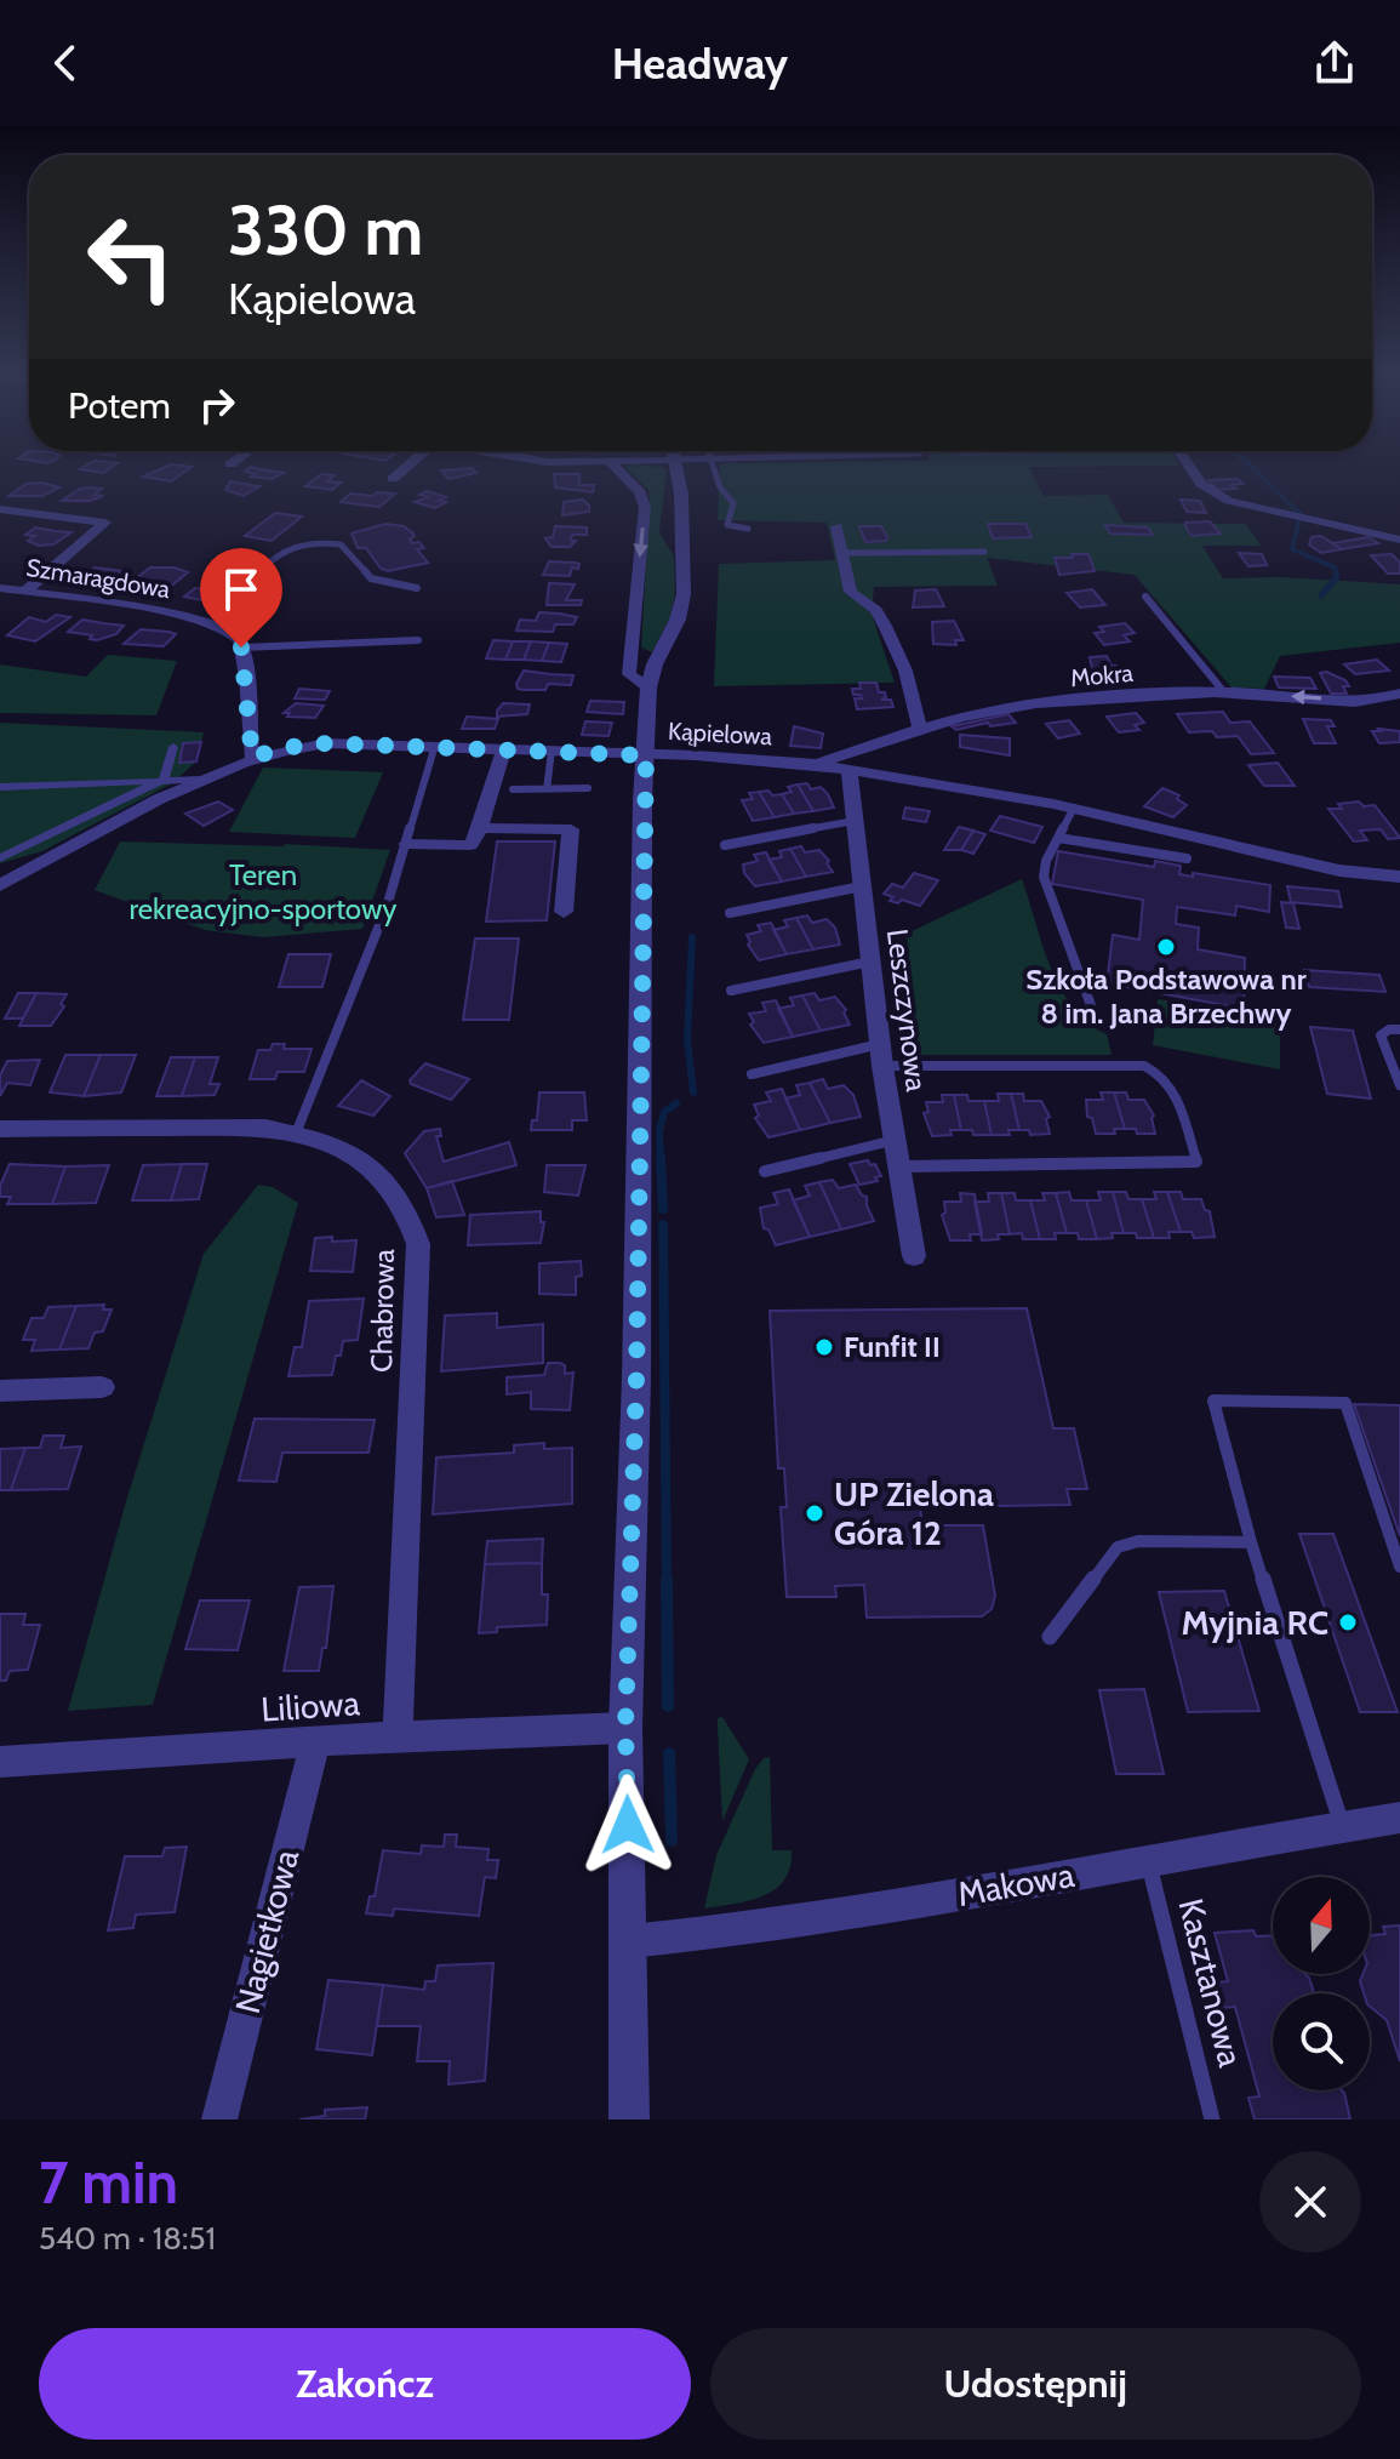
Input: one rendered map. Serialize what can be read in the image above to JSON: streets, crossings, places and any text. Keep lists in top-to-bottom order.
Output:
{
  "streets": {
    "street": [
      "Szmaragdowa",
      "Mokra",
      "Kąpielowa",
      "Leszczynowa",
      "Chabrowa",
      "Liliowa",
      "Makowa",
      "Nagietkowa"
    ],
    "lane": ["Kasztanowa"]
  },
  "crossings": [
    ["Mokra", "Kąpielowa"],
    ["Kąpielowa", "Leszczynowa"],
    ["Chabrowa", "Liliowa"],
    ["Liliowa", "Nagietkowa"],
    ["Makowa", "Kasztanowa"]
  ],
  "parks": ["Teren rekreacyjno-sportowy"],
  "places": [
    "Szkoła Podstawowa nr 8 im. Jana Brzechwy",
    "Funfit II",
    "UP Zielona Góra 12",
    "Myjnia RC"
  ],
  "north": "top",
  "page": {
    "header": "Headway",
    "turn": ["330 m", "Kąpielowa"],
    "then": "Potem",
    "heading": ["7 min", "540 m · 18:51"],
    "buttons": ["Zakończ", "Udostępnij"]
  }
}
